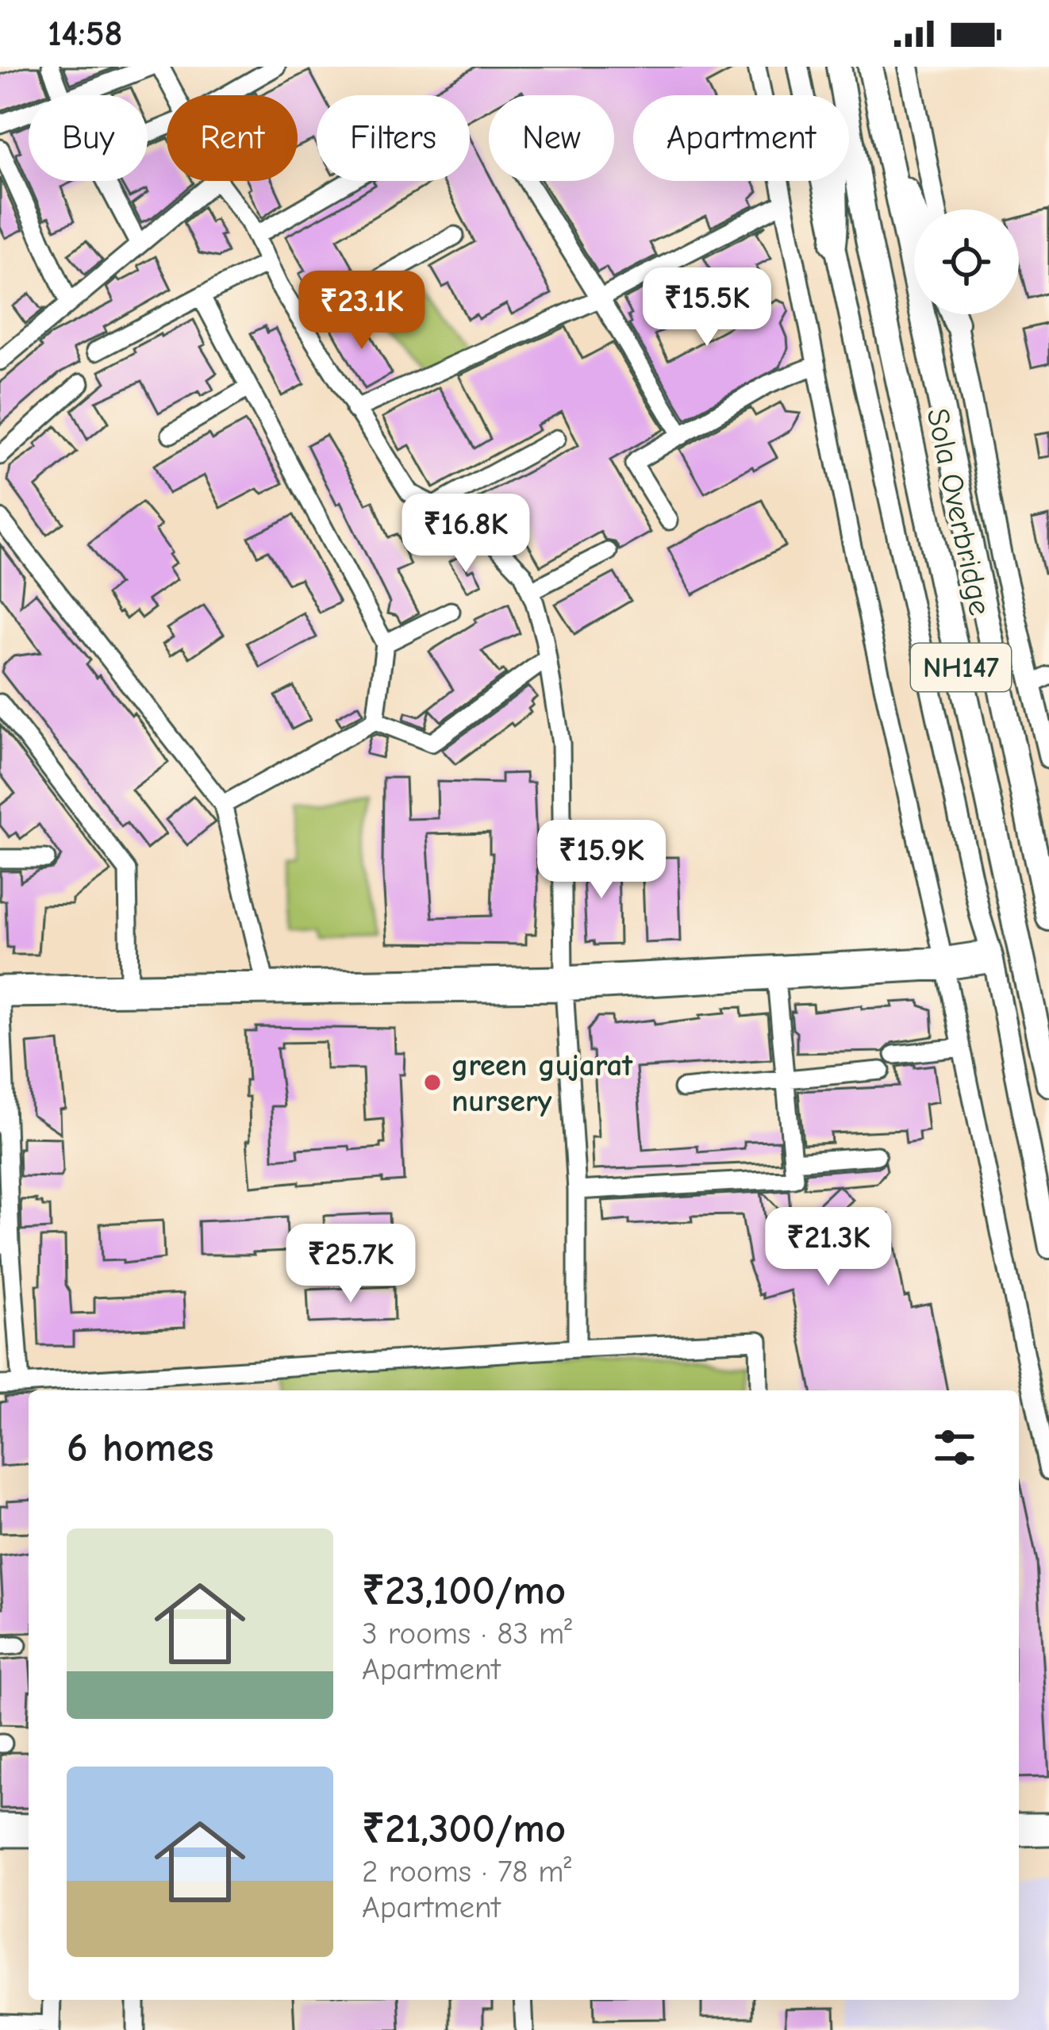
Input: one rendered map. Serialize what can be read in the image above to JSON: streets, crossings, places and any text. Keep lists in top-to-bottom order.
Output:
{
  "streets": {
    "highway": ["Sola Overbridge", "NH147"]
  },
  "crossings": [
    ["Sola Overbridge", "NH147"]
  ],
  "places": ["green gujarat nursery"],
  "page": {
    "status": "14:58",
    "chip": [
      "Buy",
      "Rent",
      "Filters",
      "New",
      "Apartment"
    ],
    "price": [
      "₹15.5K",
      "₹23.1K",
      "₹16.8K",
      "₹15.9K",
      "₹21.3K",
      "₹25.7K"
    ],
    "heading": "6 homes",
    "list": [
      {
        "name": "₹23,100/mo",
        "note": "3 rooms · 83 m² · Apartment"
      },
      {
        "name": "₹21,300/mo",
        "note": "2 rooms · 78 m² · Apartment"
      }
    ]
  }
}
